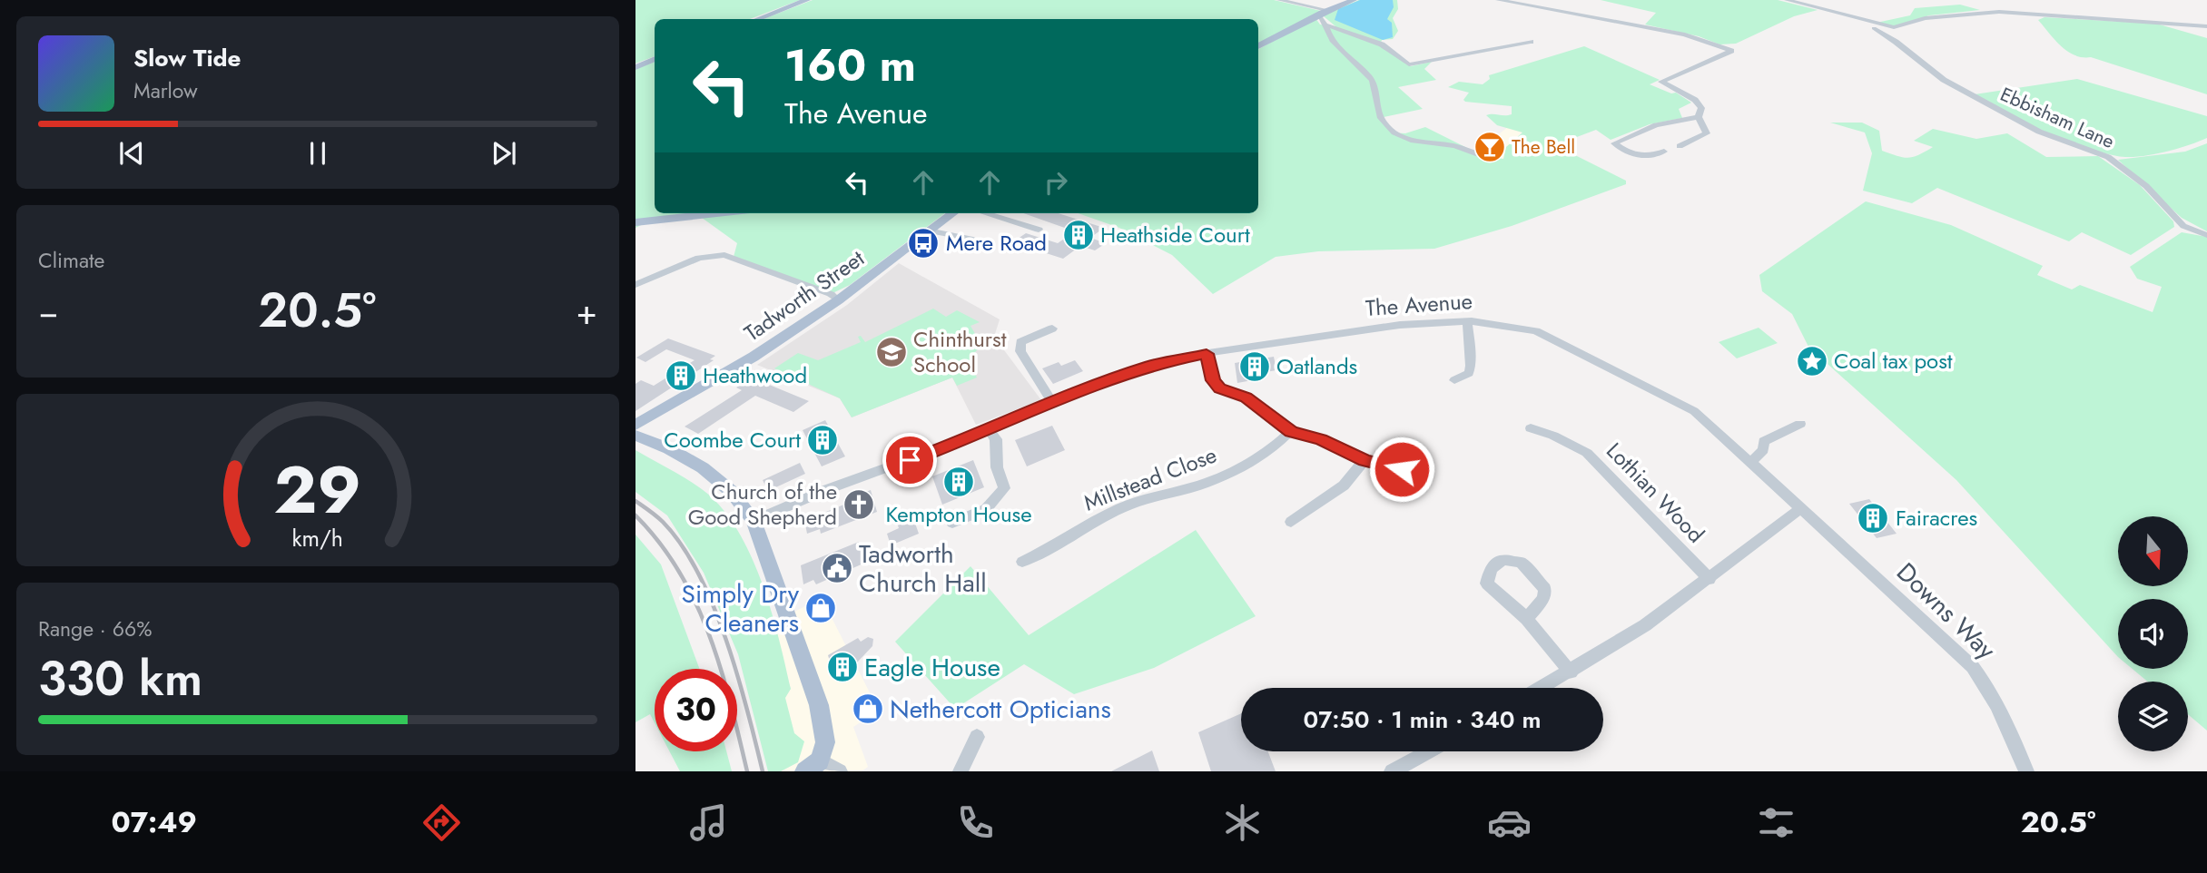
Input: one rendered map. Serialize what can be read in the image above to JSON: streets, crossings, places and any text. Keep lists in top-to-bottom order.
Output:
{
  "streets": {
    "main road": ["Tadworth Street"],
    "street": [
      "Ebbisham Lane",
      "The Avenue",
      "Millstead Close",
      "Lothian Wood",
      "Downs Way"
    ]
  },
  "crossings": [
    ["The Avenue", "Downs Way"]
  ],
  "places": {
    "bar": ["The Bell"],
    "building": [
      "Heathside Court",
      "Oatlands",
      "Heathwood",
      "Coombe Court",
      "Kempton House",
      "Fairacres",
      "Eagle House"
    ],
    "bus stop": ["Mere Road"],
    "school or university": ["Chinthurst School"],
    "place": ["Coal tax post"],
    "church": ["Church of the Good Shepherd"],
    "public building": ["Tadworth Church Hall"],
    "shop": ["Simply Dry Cleaners", "Nethercott Opticians"]
  },
  "north": "bottom",
  "page": {
    "turn": ["160 m", "The Avenue"],
    "song": ["Slow Tide", "Marlow"],
    "tile": [
      "Climate",
      ["Range · 66%", "330 km"]
    ],
    "heat": ["−", "20.5°", "+"],
    "limit": "30",
    "trip": "07:50 · 1 min · 340 m",
    "tabs": ["07:49", "20.5°"],
    "gauge": ["29", "km/h"]
  }
}
